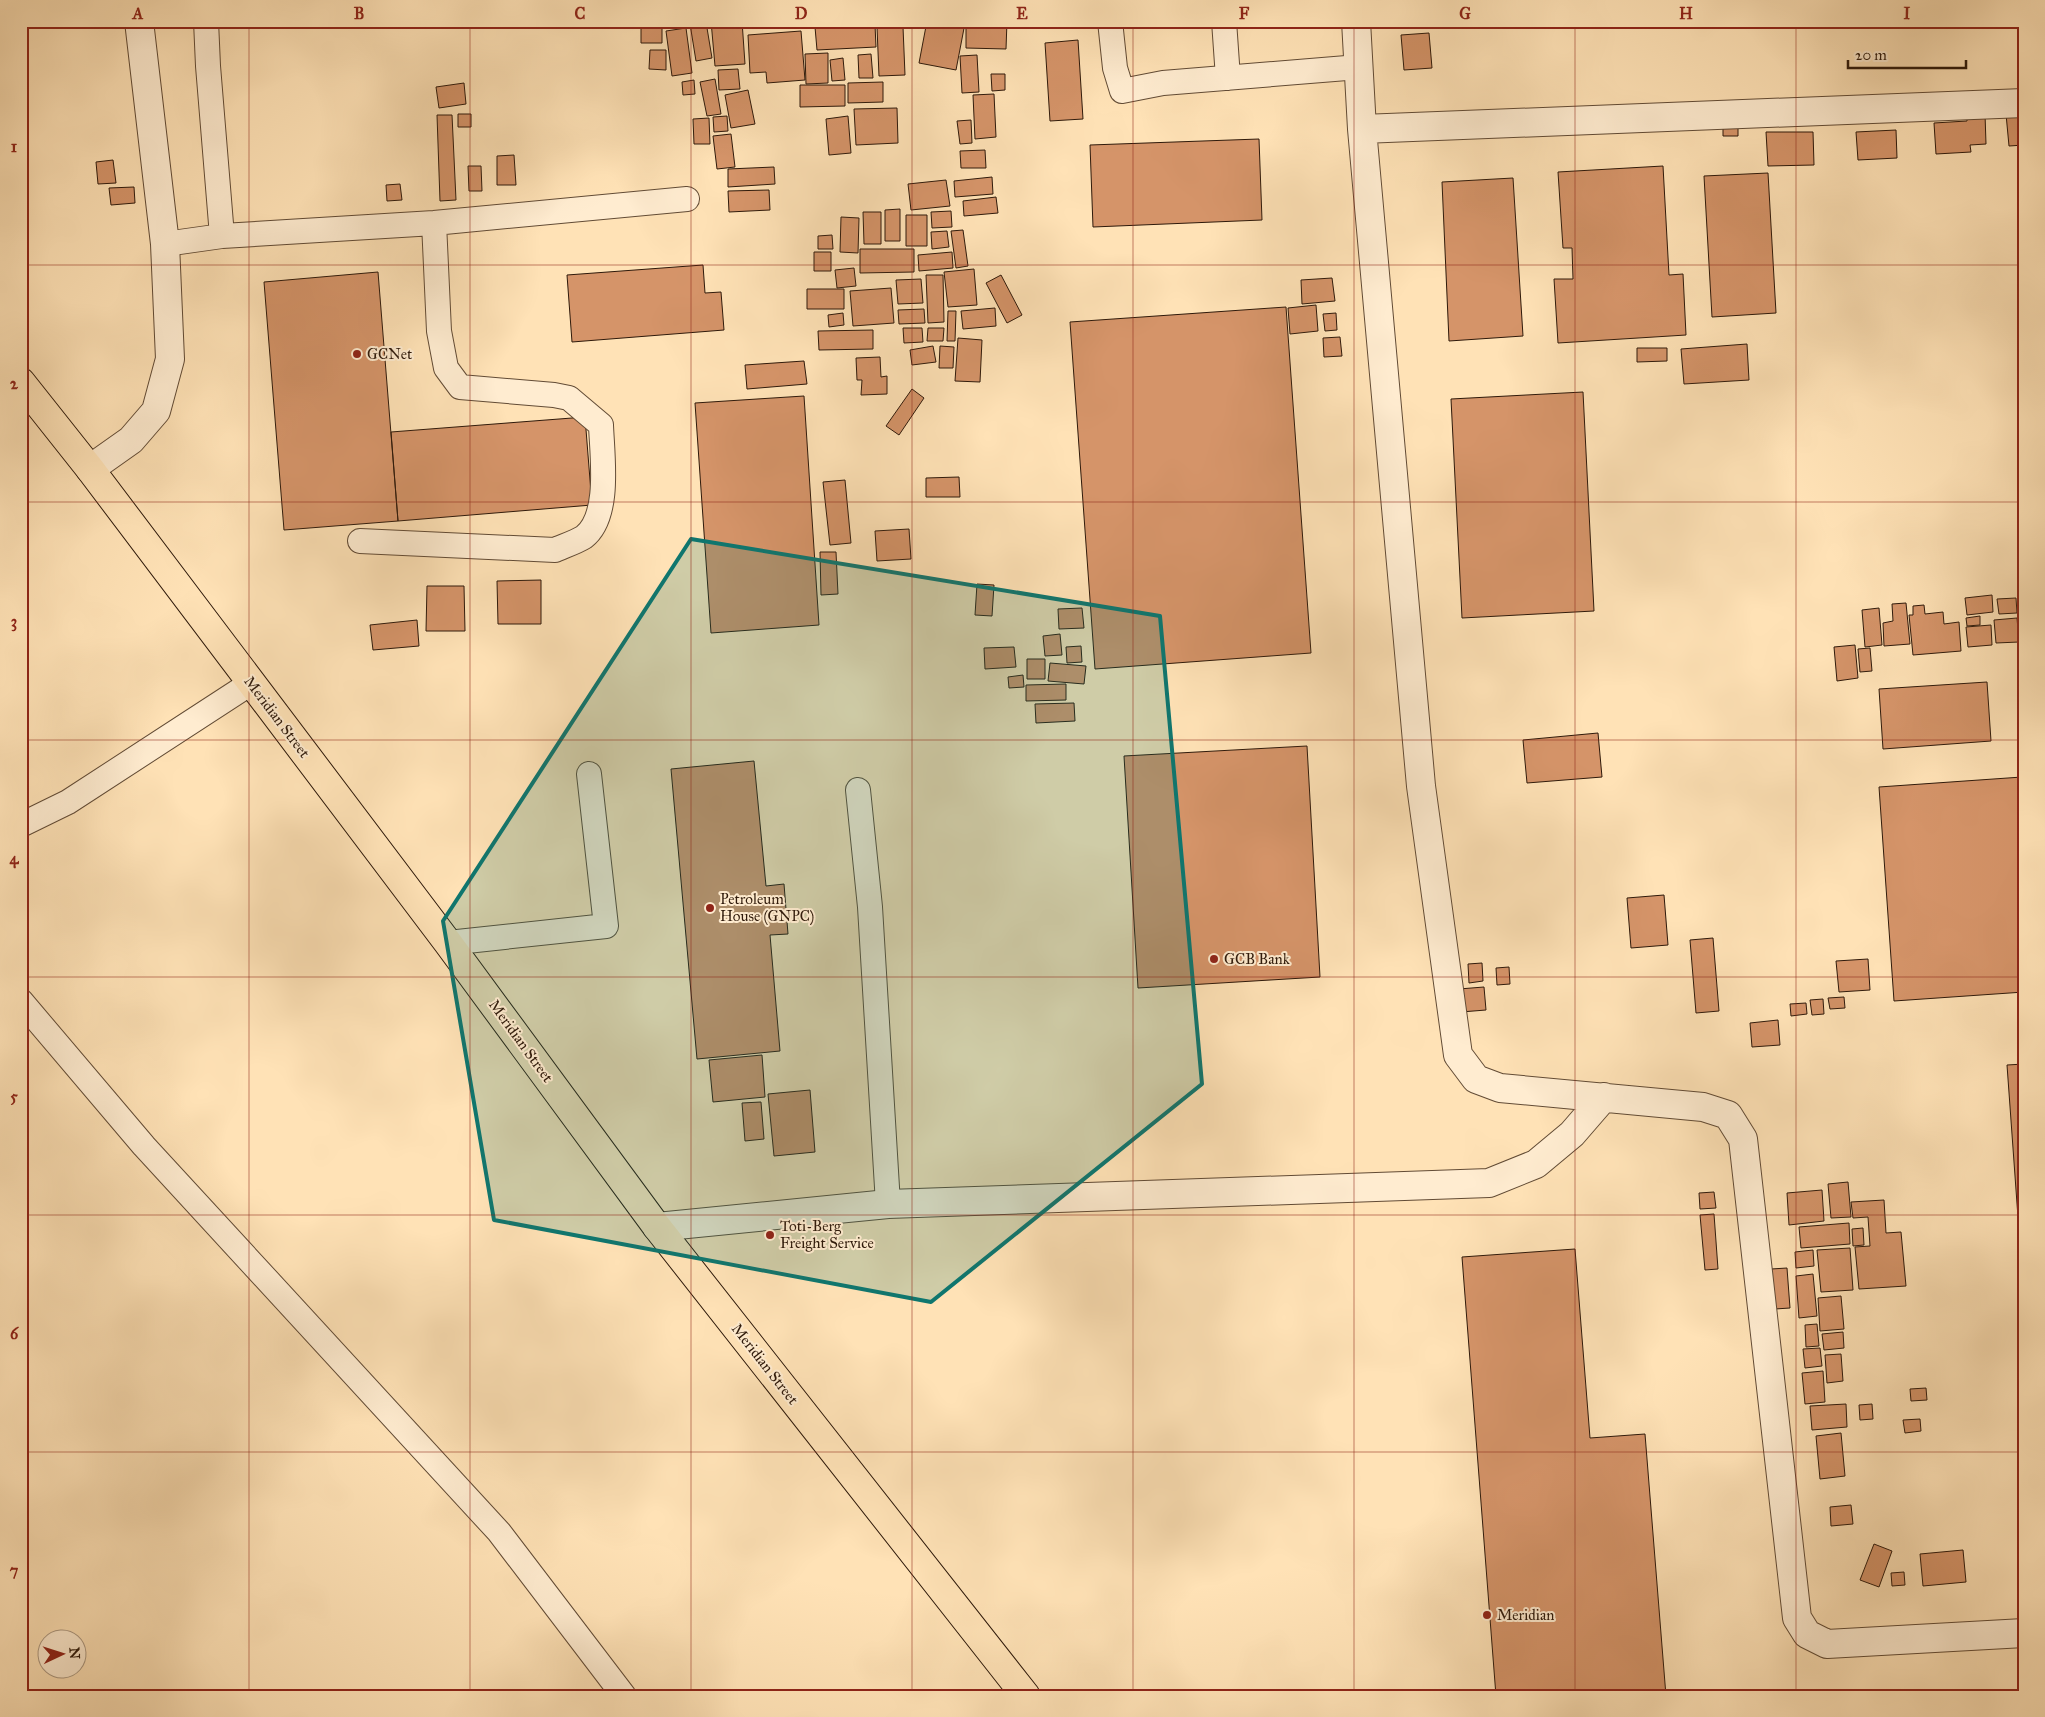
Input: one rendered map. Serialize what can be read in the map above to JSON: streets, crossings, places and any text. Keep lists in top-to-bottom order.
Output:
{
  "streets": {
    "main road": ["Meridian Street"]
  },
  "places": [
    "GCNet",
    "Petroleum House (GNPC)",
    "GCB Bank",
    "Toti-Berg Freight Service",
    "Meridian"
  ],
  "scale_bar": "20 m",
  "north": "right",
  "grid": {
    "columns": [
      "A",
      "B",
      "C",
      "D",
      "E",
      "F",
      "G",
      "H",
      "I"
    ],
    "rows": [
      "1",
      "2",
      "3",
      "4",
      "5",
      "6",
      "7"
    ]
  }
}
